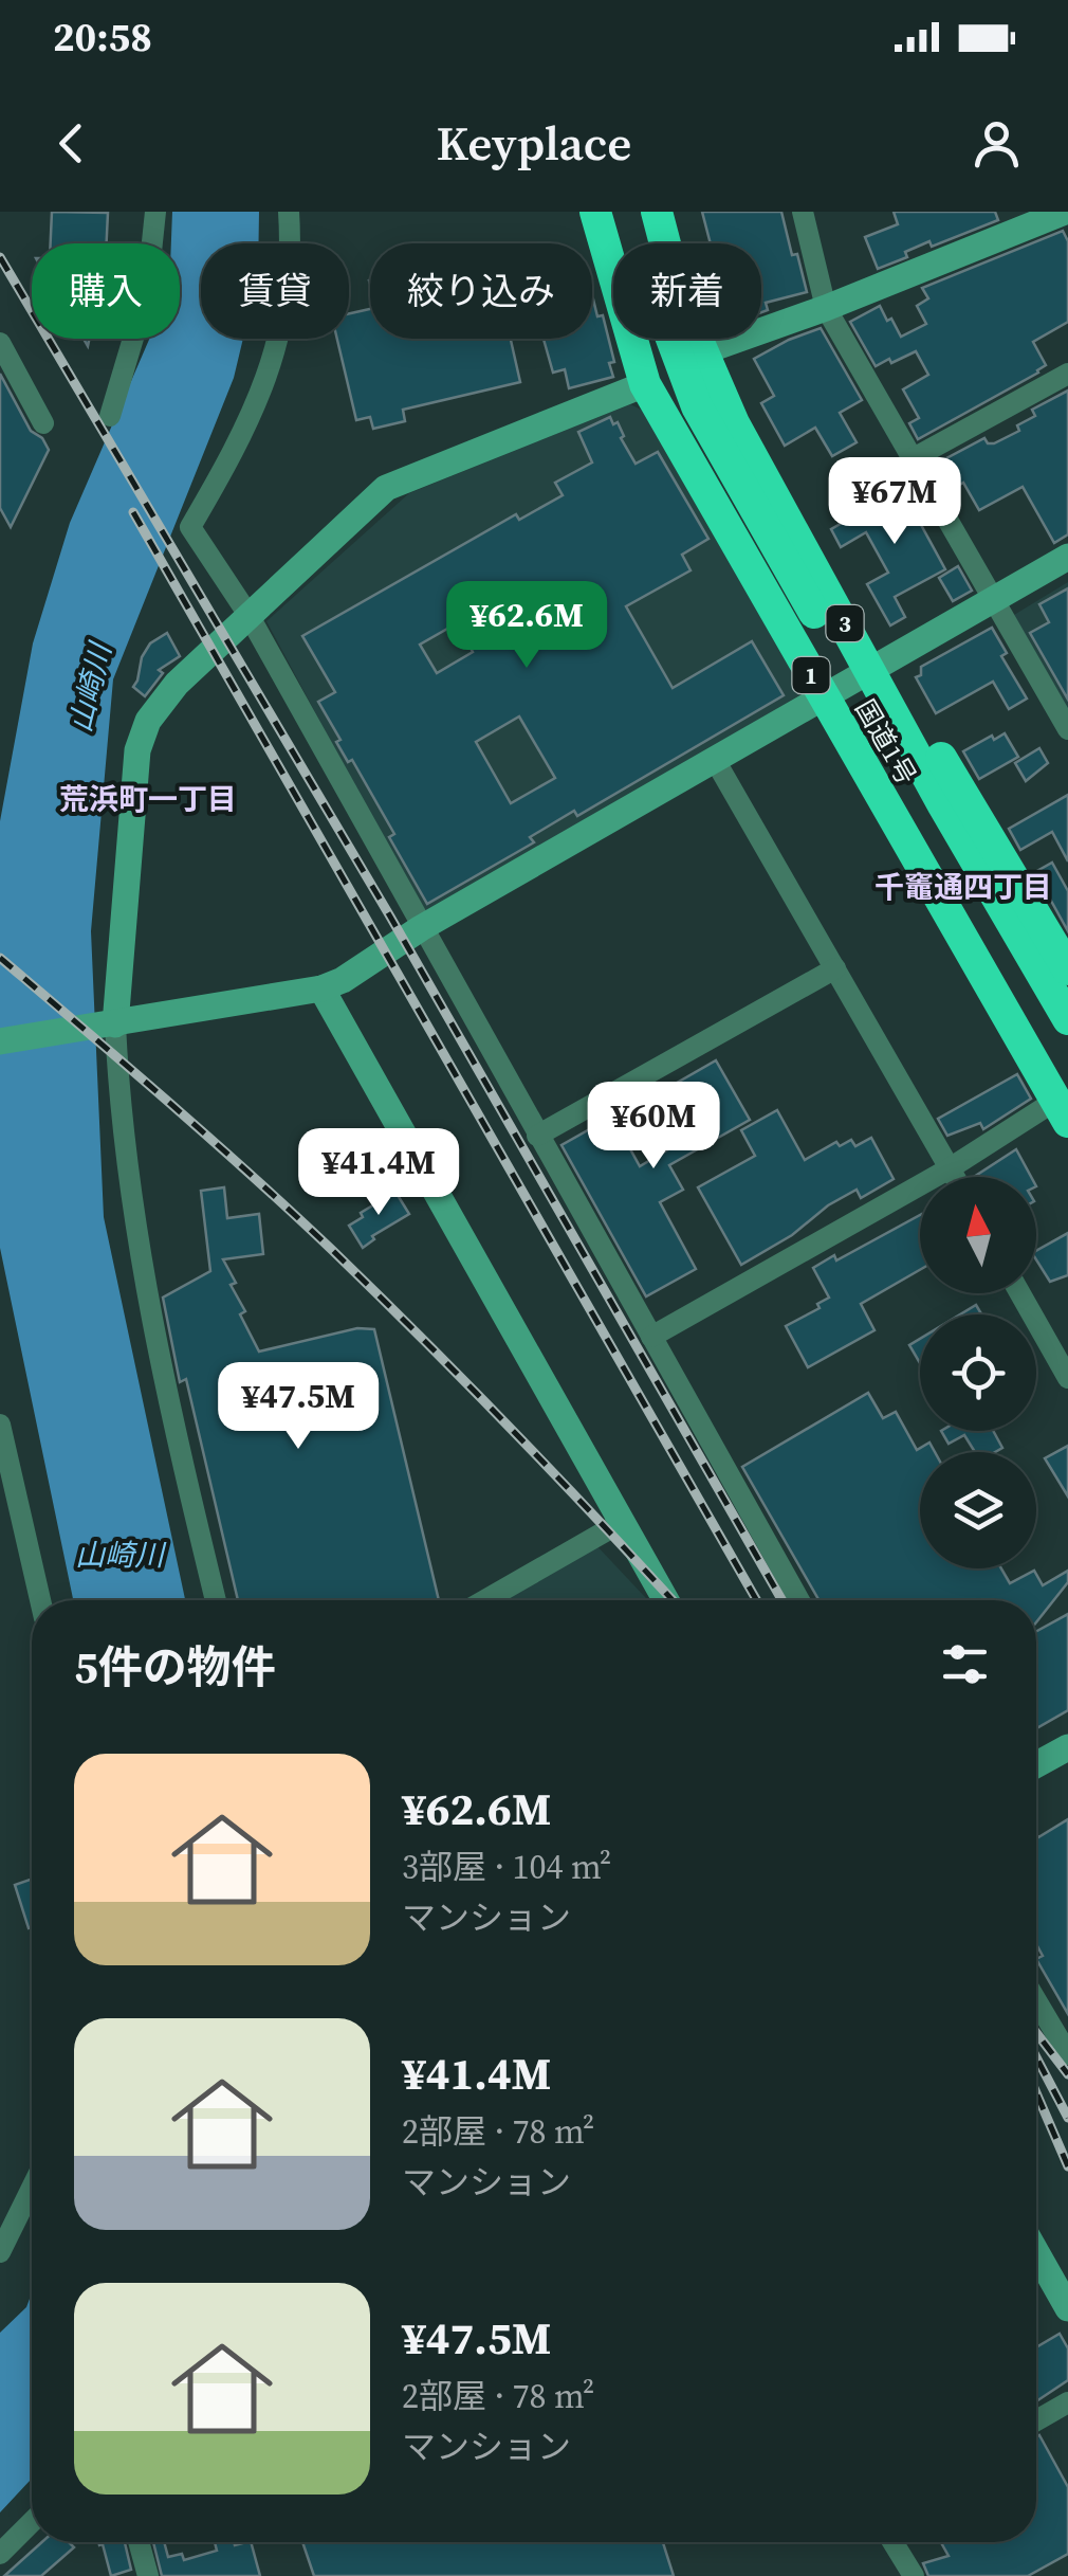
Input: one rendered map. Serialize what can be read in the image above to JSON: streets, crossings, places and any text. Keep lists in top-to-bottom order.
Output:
{
  "streets": {
    "highway": ["3", "1", "国道1号"]
  },
  "crossings": [
    ["3", "国道1号"]
  ],
  "districts": ["荒浜町一丁目", "千竈通四丁目"],
  "water": ["山崎川"],
  "north": "top",
  "page": {
    "status": "20:58",
    "header": "Keyplace",
    "chip": [
      "購入",
      "賃貸",
      "絞り込み",
      "新着"
    ],
    "price": [
      "¥67M",
      "¥62.6M",
      "¥60M",
      "¥41.4M",
      "¥47.5M"
    ],
    "heading": "5件の物件",
    "list": [
      {
        "name": "¥62.6M",
        "note": "3部屋 · 104 m² · マンション"
      },
      {
        "name": "¥41.4M",
        "note": "2部屋 · 78 m² · マンション"
      },
      {
        "name": "¥47.5M",
        "note": "2部屋 · 78 m² · マンション"
      }
    ]
  }
}
